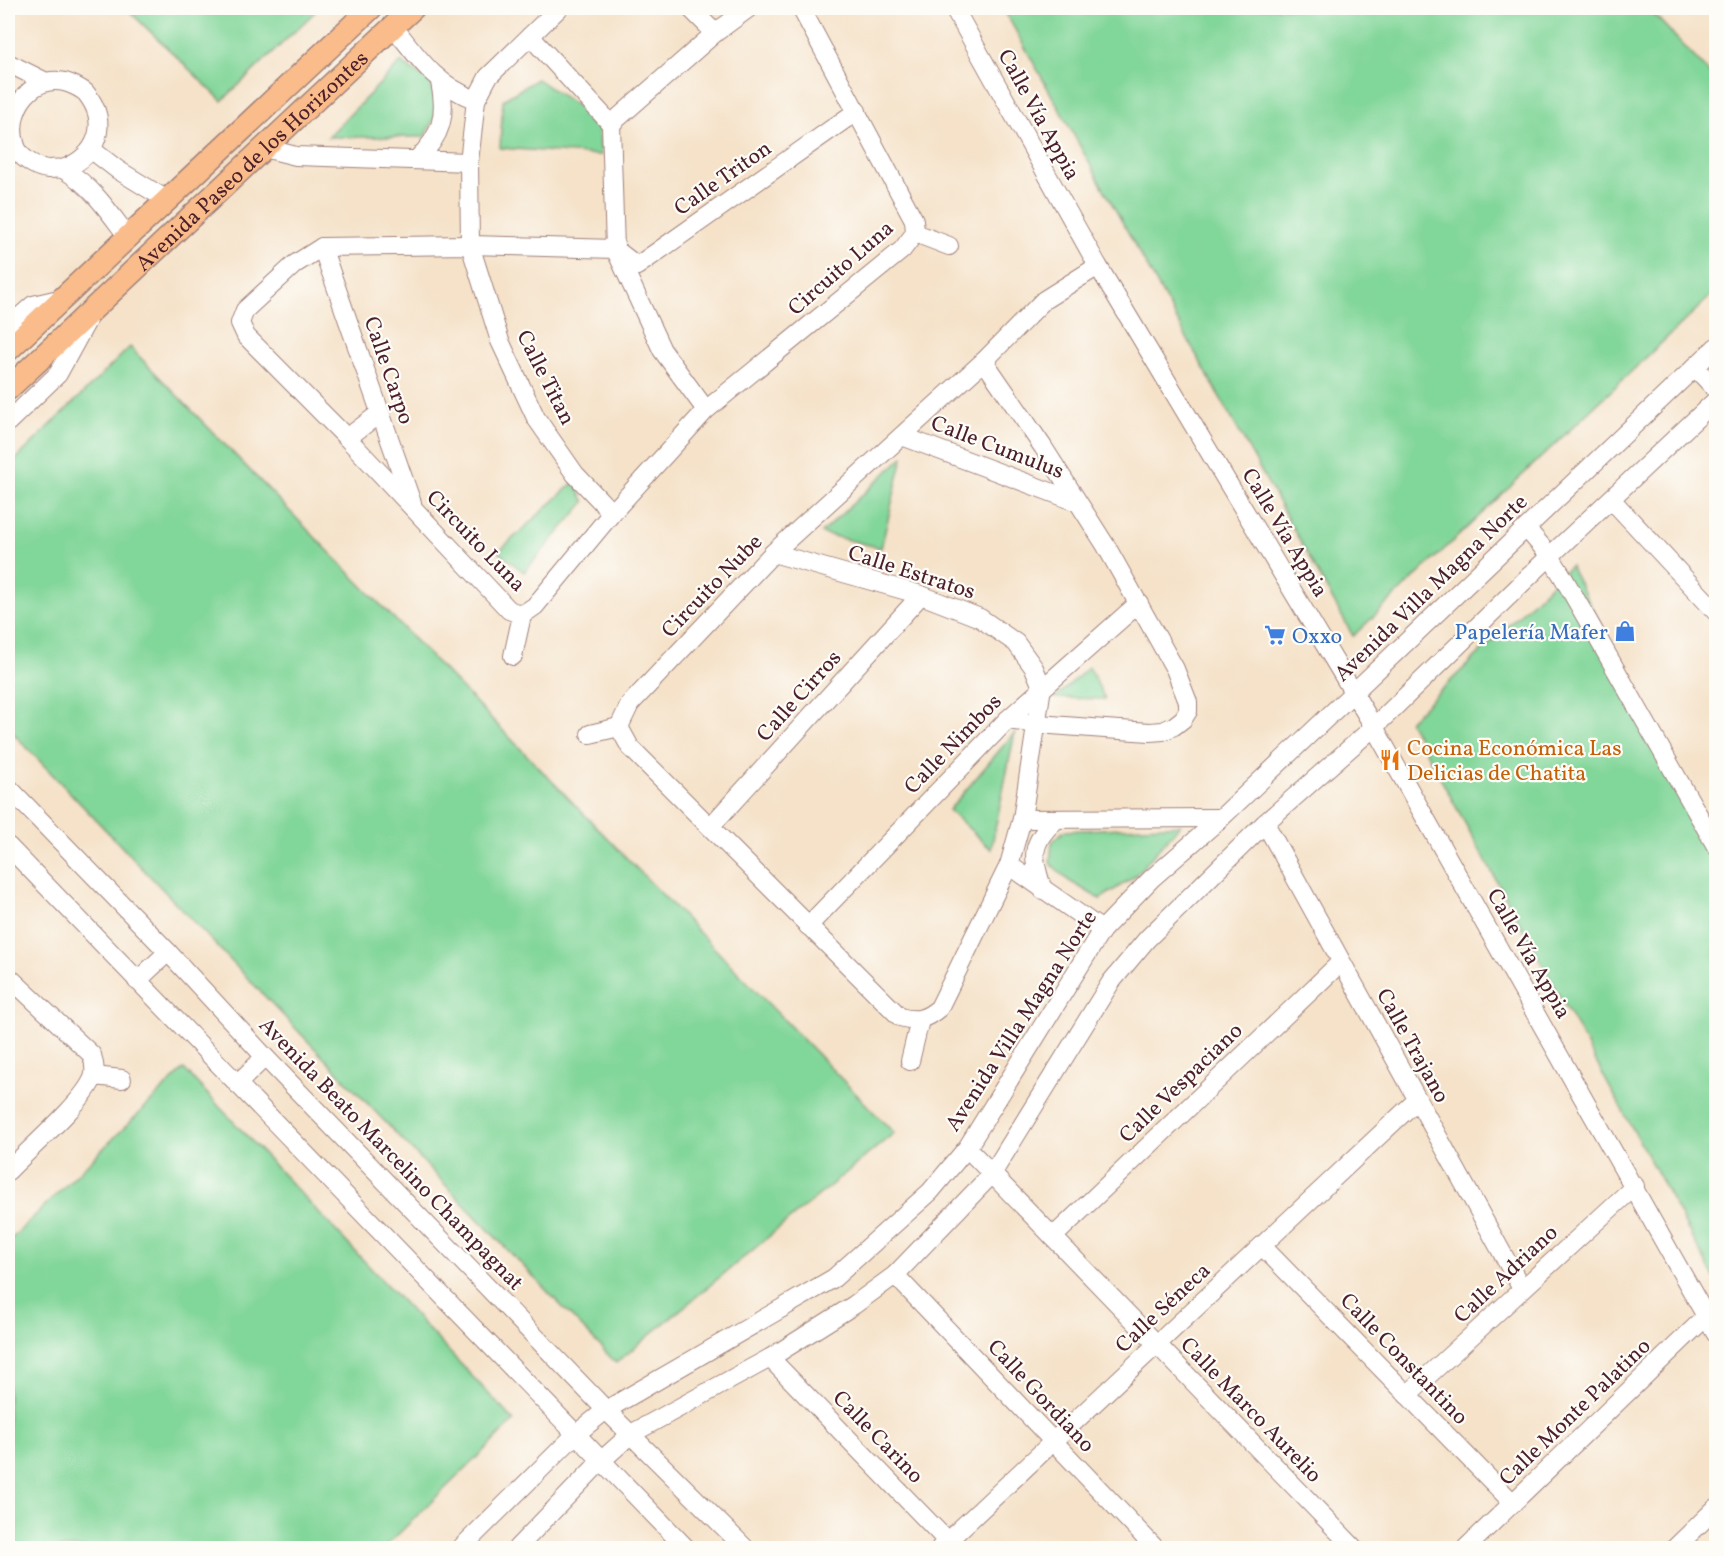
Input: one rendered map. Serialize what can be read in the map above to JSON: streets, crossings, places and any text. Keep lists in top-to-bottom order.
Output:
{
  "streets": {
    "main road": ["Avenida Paseo de los Horizontes"],
    "street": [
      "Calle Vía Appia",
      "Calle Triton",
      "Circuito Luna",
      "Calle Carpo",
      "Calle Titan",
      "Calle Cumulus",
      "Calle Estratos",
      "Circuito Nube",
      "Avenida Villa Magna Norte",
      "Calle Cirros",
      "Calle Nimbos",
      "Calle Trajano",
      "Calle Vespaciano",
      "Avenida Beato Marcelino Champagnat",
      "Calle Adriano",
      "Calle Séneca",
      "Calle Constantino",
      "Calle Gordiano",
      "Calle Marco Aurelio",
      "Calle Monte Palatino",
      "Calle Carino"
    ]
  },
  "crossings": [
    ["Calle Vía Appia", "Circuito Nube"],
    ["Calle Vía Appia", "Avenida Villa Magna Norte"],
    ["Calle Vía Appia", "Calle Adriano"],
    ["Calle Vía Appia", "Calle Monte Palatino"],
    ["Calle Triton", "Circuito Luna"],
    ["Circuito Luna", "Calle Carpo"],
    ["Circuito Luna", "Calle Titan"],
    ["Calle Cumulus", "Circuito Nube"],
    ["Calle Estratos", "Circuito Nube"],
    ["Calle Estratos", "Calle Cirros"],
    ["Calle Estratos", "Calle Nimbos"],
    ["Avenida Villa Magna Norte", "Avenida Beato Marcelino Champagnat"],
    ["Avenida Villa Magna Norte", "Calle Marco Aurelio"],
    ["Calle Trajano", "Calle Vespaciano"],
    ["Calle Trajano", "Calle Adriano"],
    ["Calle Trajano", "Calle Séneca"],
    ["Calle Vespaciano", "Calle Marco Aurelio"],
    ["Calle Adriano", "Calle Constantino"],
    ["Calle Séneca", "Calle Constantino"],
    ["Calle Séneca", "Calle Gordiano"],
    ["Calle Séneca", "Calle Marco Aurelio"],
    ["Calle Séneca", "Calle Carino"],
    ["Calle Constantino", "Calle Monte Palatino"]
  ],
  "places": {
    "shop": ["Papelería Mafer"],
    "supermarket": ["Oxxo"],
    "restaurant": ["Cocina Económica Las Delicias de Chatita"]
  }
}
